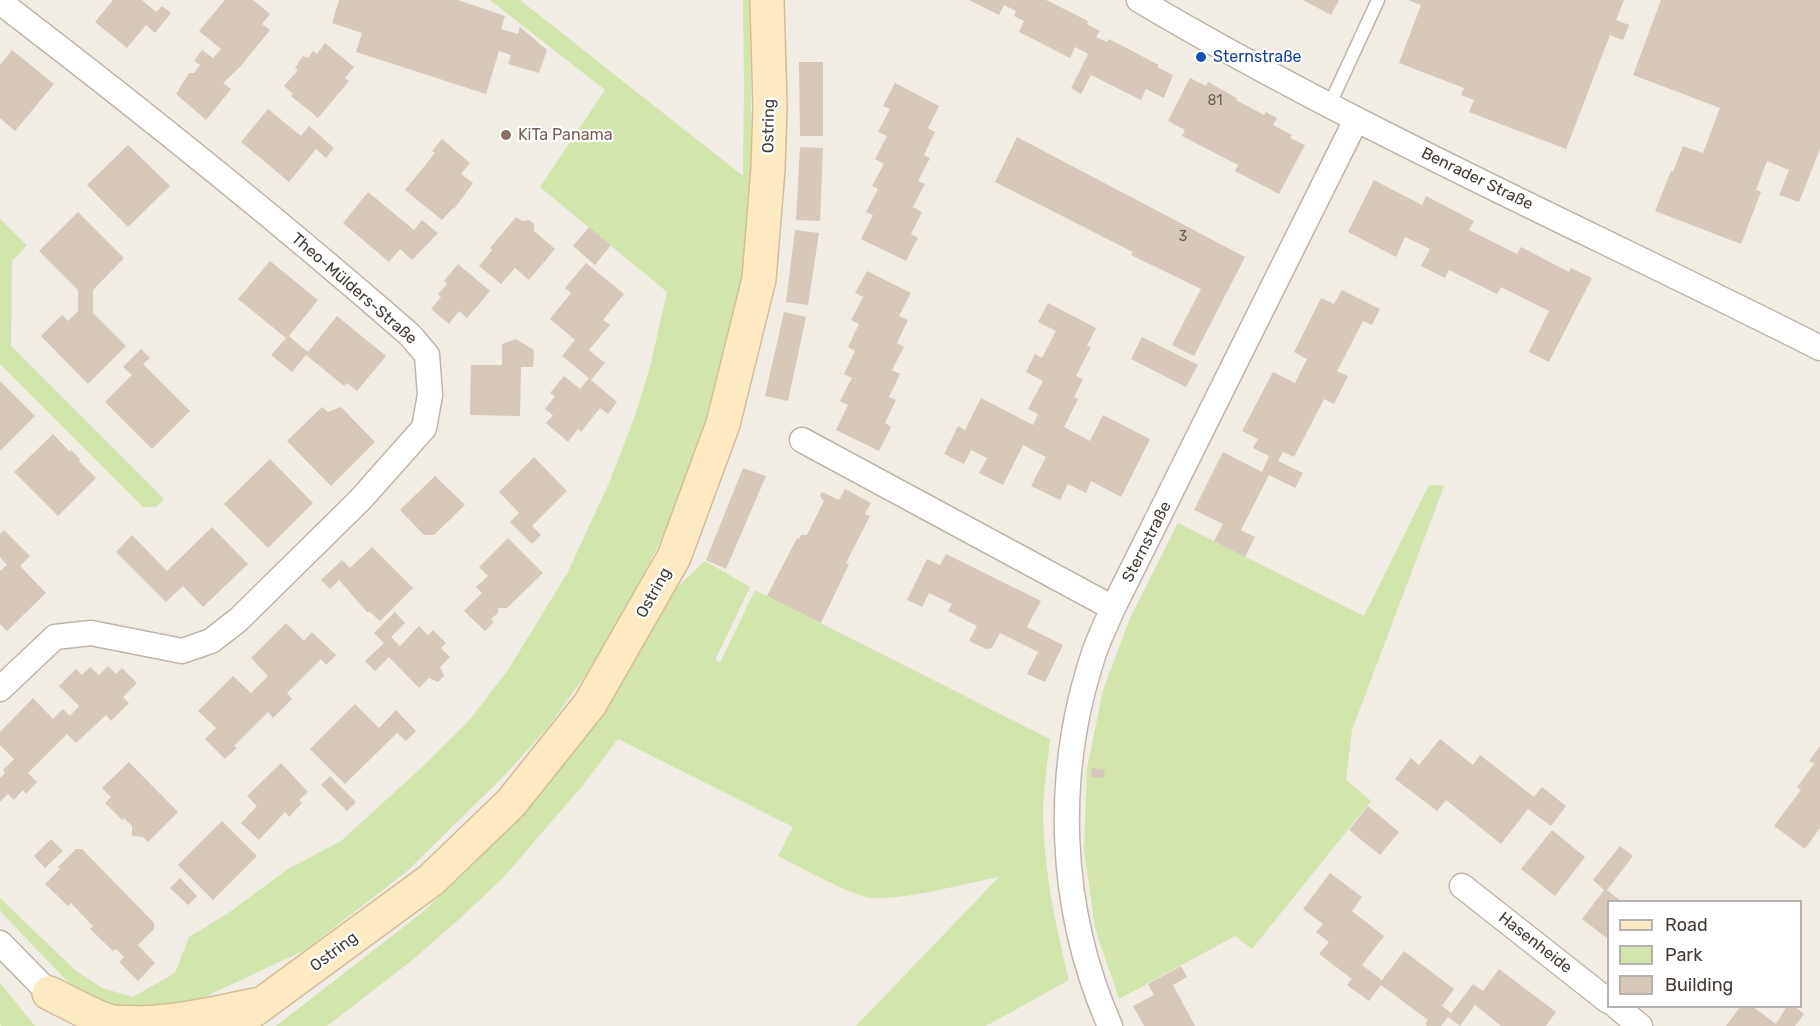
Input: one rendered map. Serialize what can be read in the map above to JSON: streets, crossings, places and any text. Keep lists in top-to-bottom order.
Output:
{
  "streets": {
    "main road": ["Ostring"],
    "street": [
      "Benrader Straße",
      "Theo-Mülders-Straße",
      "Sternstraße",
      "Hasenheide"
    ]
  },
  "crossings": [
    ["Benrader Straße", "Sternstraße"]
  ],
  "places": ["Sternstraße", "KiTa Panama"],
  "house_numbers": ["81", "3"],
  "legend": ["Road", "Park", "Building"]
}
